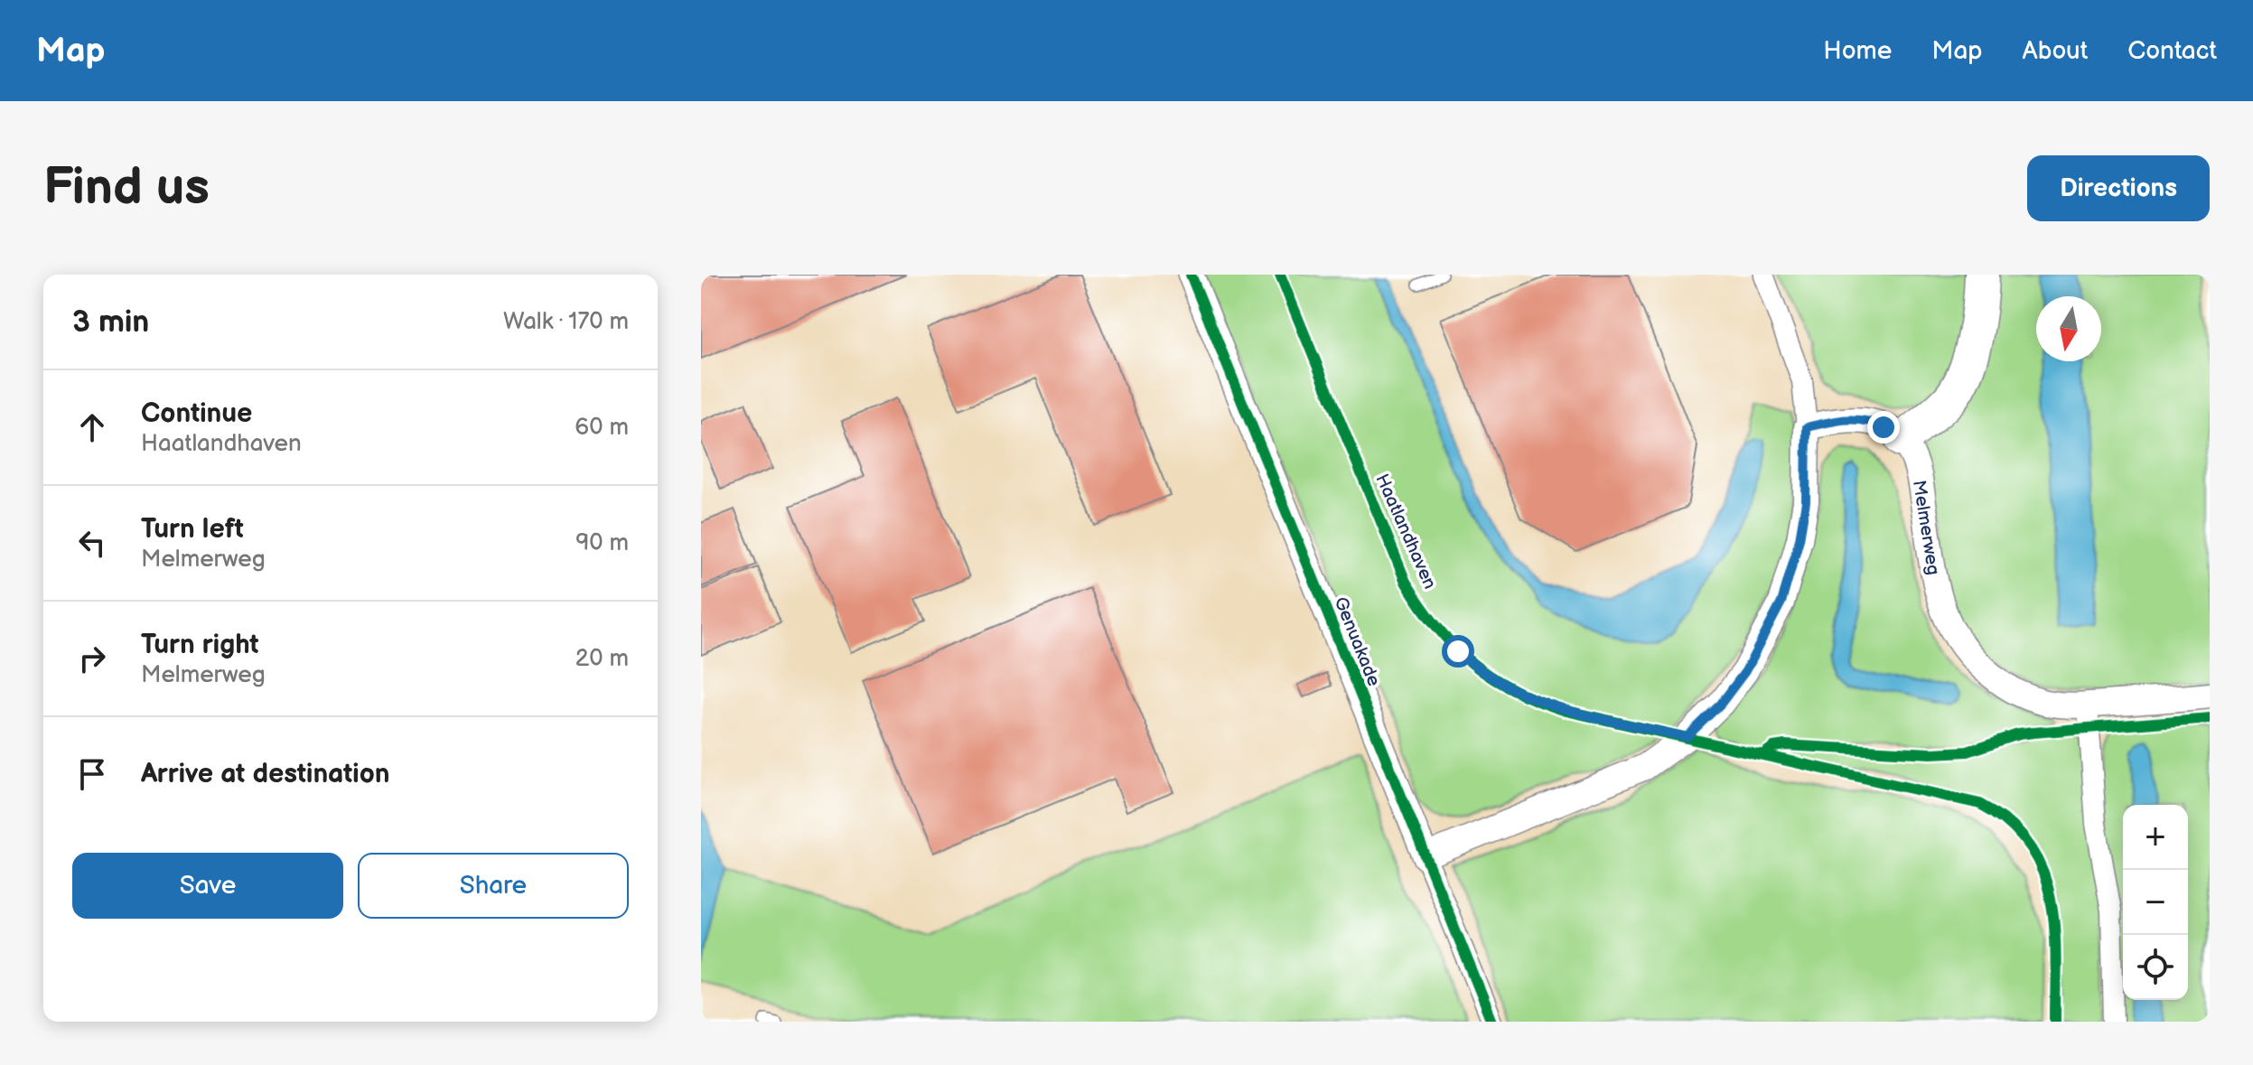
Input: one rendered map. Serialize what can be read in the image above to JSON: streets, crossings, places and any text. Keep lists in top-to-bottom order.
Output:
{
  "streets": {
    "street": ["Melmerweg", "Genuakade"],
    "cycle path": ["Haatlandhaven"]
  },
  "north": "bottom",
  "page": {
    "header": "Map",
    "nav": [
      "Home",
      "Map",
      "About",
      "Contact"
    ],
    "buttons": [
      "Directions",
      ["Save", "Share"]
    ],
    "title": "Find us",
    "heading": ["3 min", "Walk · 170 m"],
    "list": [
      ["Continue", "Haatlandhaven", "60 m"],
      ["Turn left", "Melmerweg", "90 m"],
      ["Turn right", "Melmerweg", "20 m"],
      "Arrive at destination"
    ],
    "map_buttons": ["+", "−"]
  }
}
